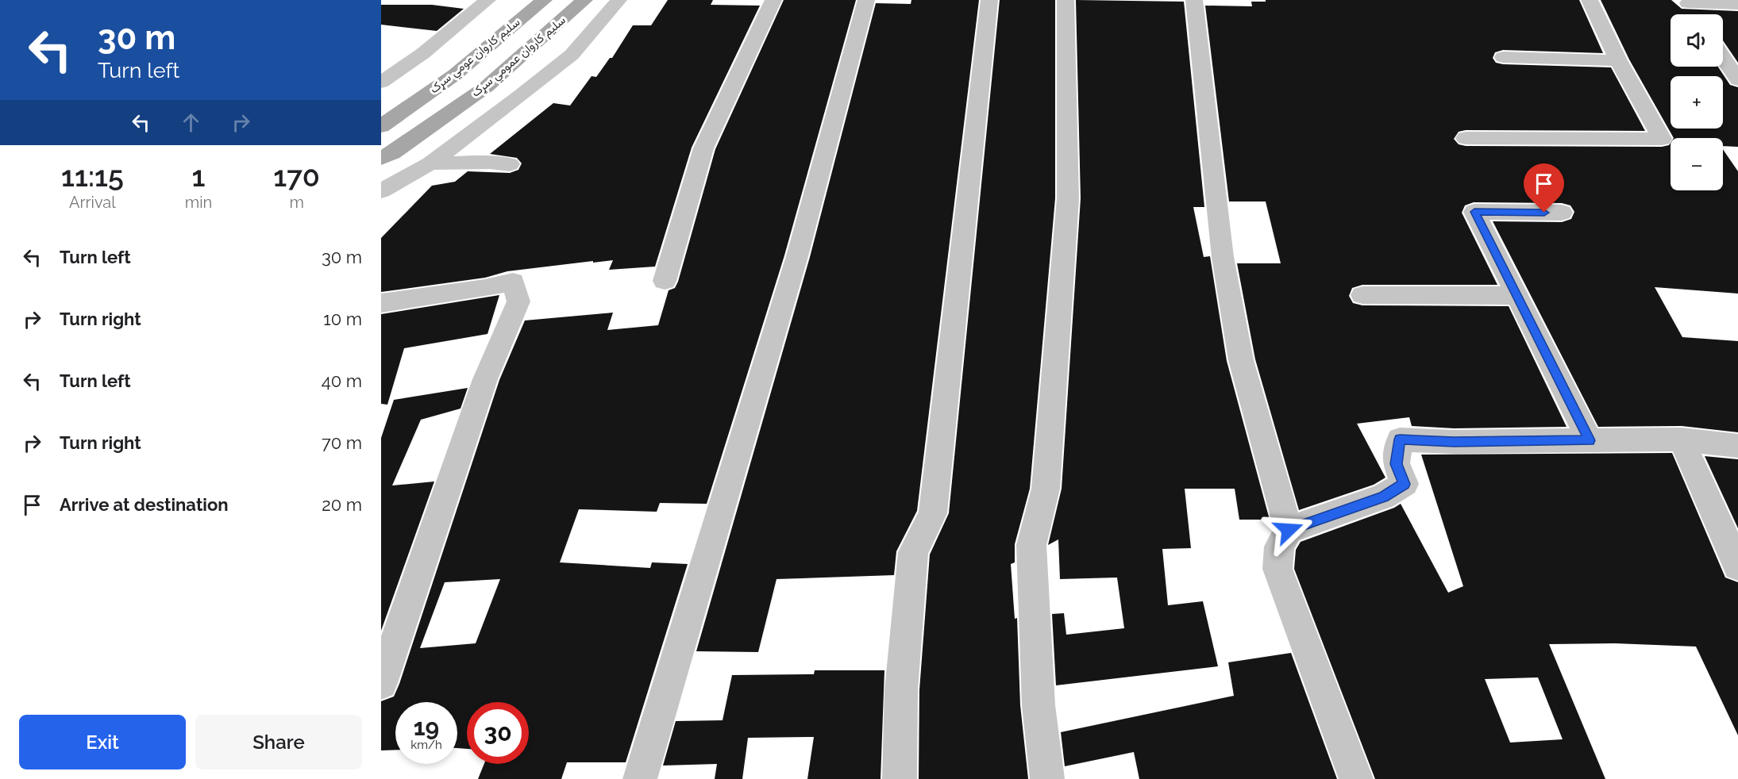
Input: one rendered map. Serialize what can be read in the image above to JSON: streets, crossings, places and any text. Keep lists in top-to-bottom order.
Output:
{
  "streets": {
    "main road": ["سلیم کاروان عومي سړک", "سلیم کاروان عمومي سړک"]
  },
  "page": {
    "turn": ["30 m", "Turn left"],
    "map_buttons": ["+", "−"],
    "eta": [
      "11:15",
      "Arrival",
      "1",
      "min",
      "170",
      "m"
    ],
    "list": [
      {
        "name": "Turn left",
        "value": "30 m"
      },
      {
        "name": "Turn right",
        "value": "10 m"
      },
      {
        "name": "Turn left",
        "value": "40 m"
      },
      {
        "name": "Turn right",
        "value": "70 m"
      },
      {
        "name": "Arrive at destination",
        "value": "20 m"
      }
    ],
    "speed": "19 km/h",
    "limit": "30",
    "buttons": ["Exit", "Share"]
  }
}
